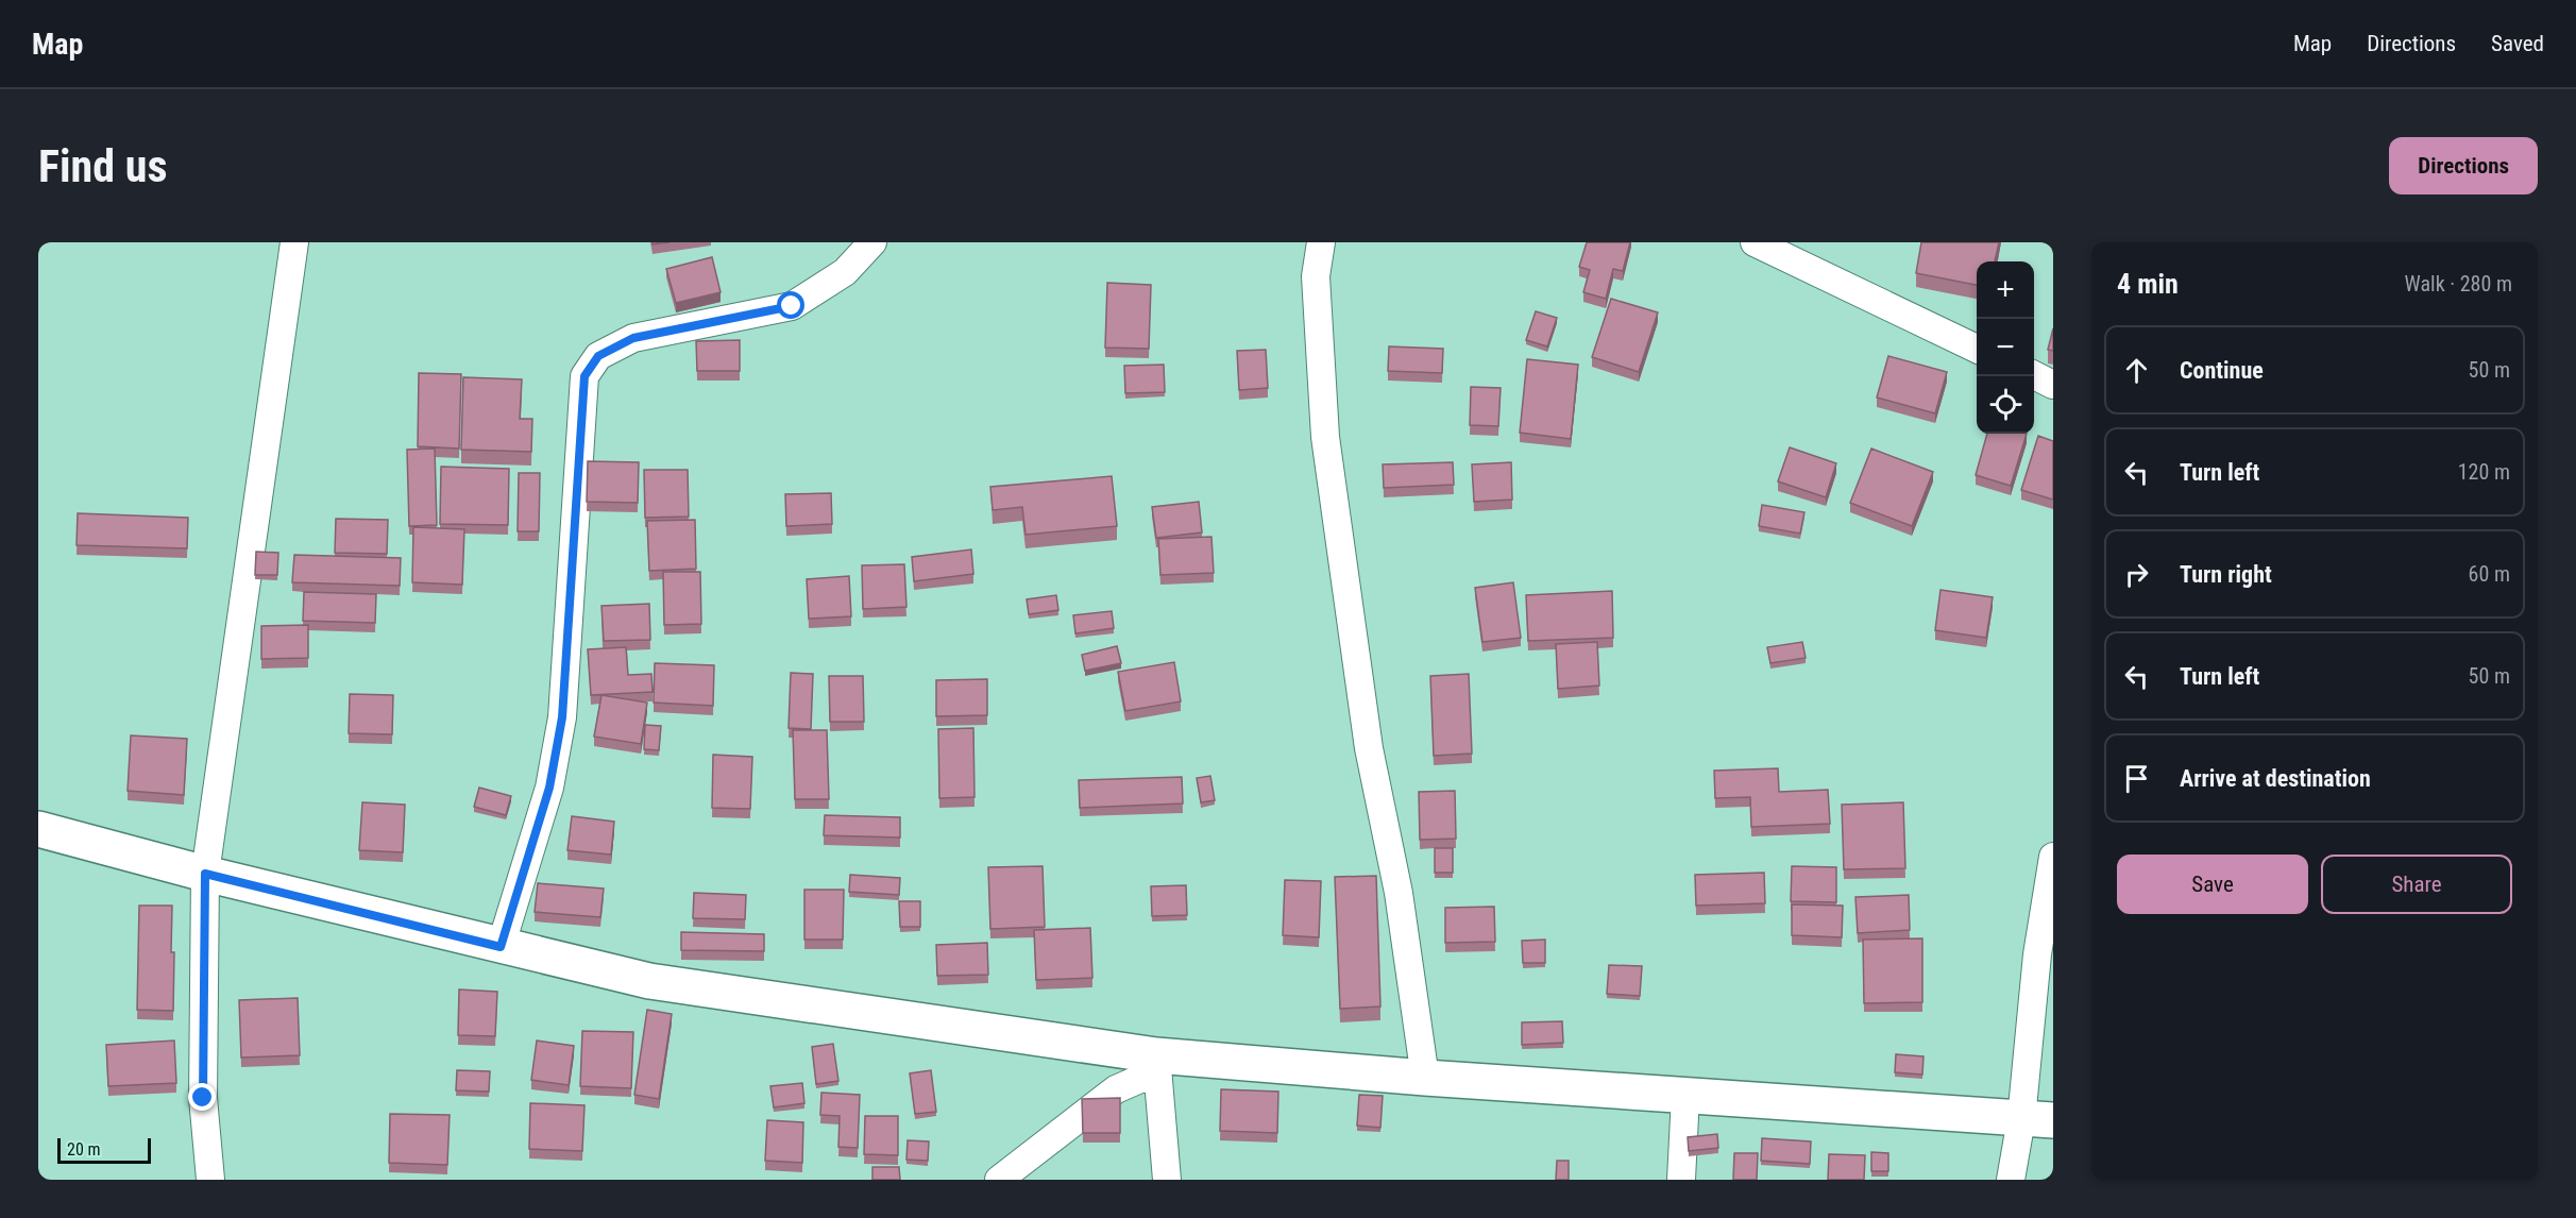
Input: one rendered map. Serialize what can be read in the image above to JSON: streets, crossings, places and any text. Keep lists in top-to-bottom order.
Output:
{
  "scale_bar": "20 m",
  "page": {
    "header": "Map",
    "nav": ["Map", "Directions", "Saved"],
    "buttons": [
      "Directions",
      ["Save", "Share"]
    ],
    "title": "Find us",
    "heading": ["4 min", "Walk · 280 m"],
    "map_buttons": ["+", "−"],
    "list": [
      ["Continue", "50 m"],
      ["Turn left", "120 m"],
      ["Turn right", "60 m"],
      ["Turn left", "50 m"],
      "Arrive at destination"
    ],
    "scale": "20 m"
  }
}
